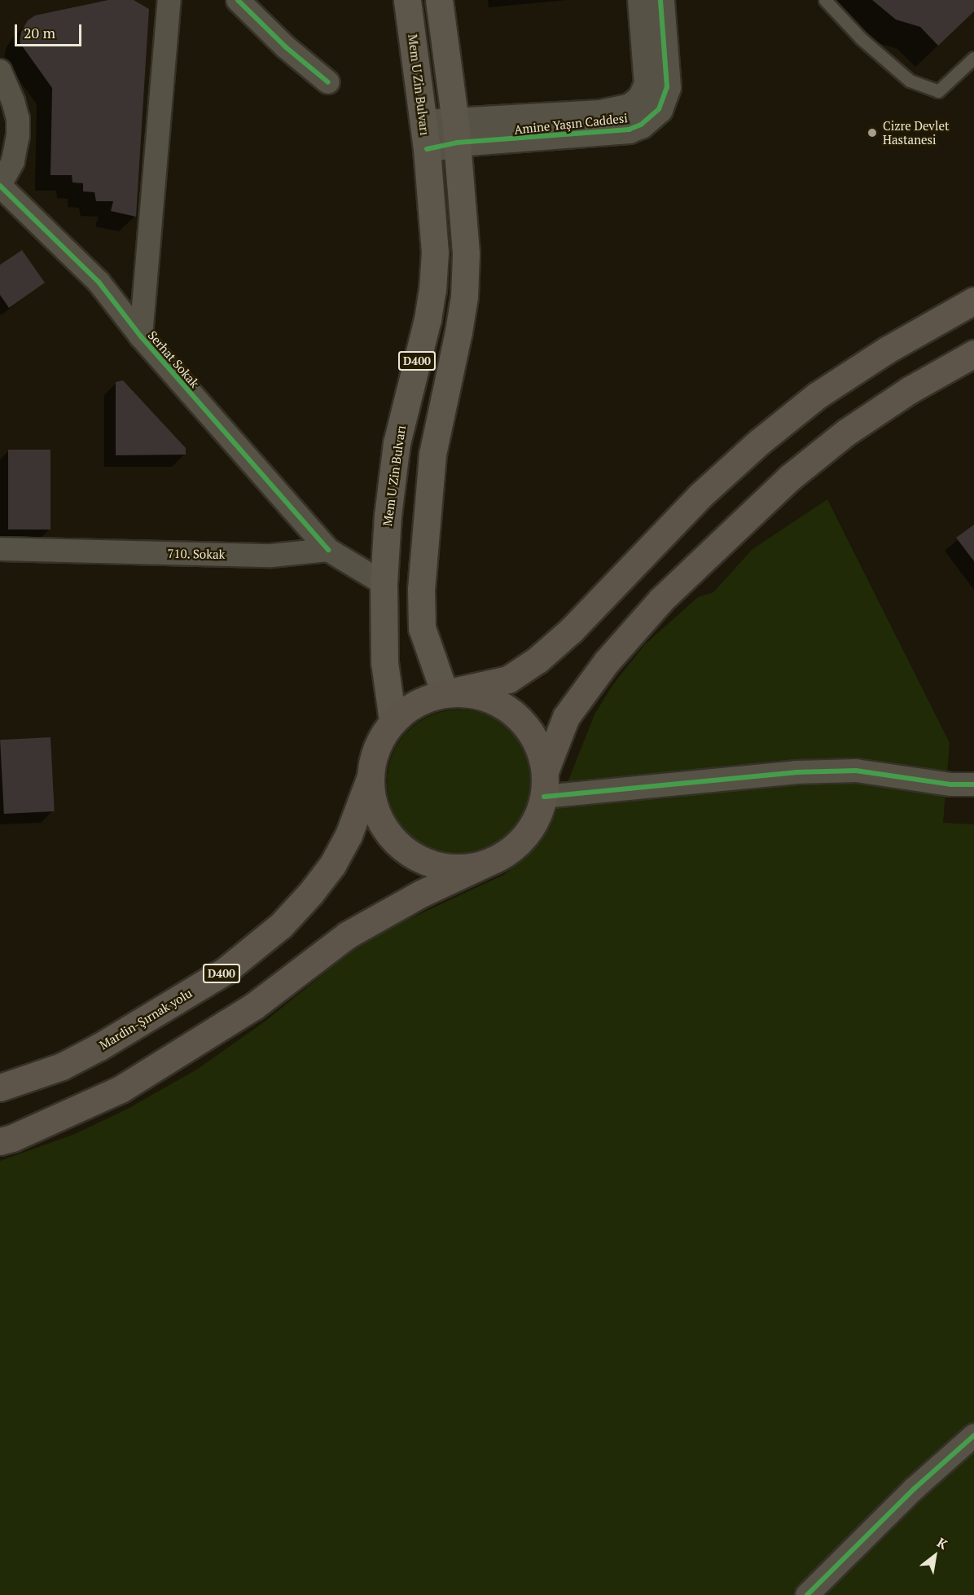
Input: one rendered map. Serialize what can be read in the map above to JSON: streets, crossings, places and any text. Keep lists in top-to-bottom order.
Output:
{
  "streets": {
    "highway": ["D400", "Mardin-Şırnak yolu"],
    "main road": ["Mem U Zin Bulvarı"],
    "street": ["Amine Yaşın Caddesi", "Serhat Sokak", "710. Sokak"]
  },
  "crossings": [
    ["Mem U Zin Bulvarı", "Amine Yaşın Caddesi"],
    ["Mem U Zin Bulvarı", "D400"],
    ["Mem U Zin Bulvarı", "Mardin-Şırnak yolu"],
    ["Amine Yaşın Caddesi", "D400"],
    ["Serhat Sokak", "710. Sokak"],
    ["D400", "Mardin-Şırnak yolu"]
  ],
  "places": ["Cizre Devlet Hastanesi"],
  "scale_bar": "20 m",
  "north": "top right"
}
